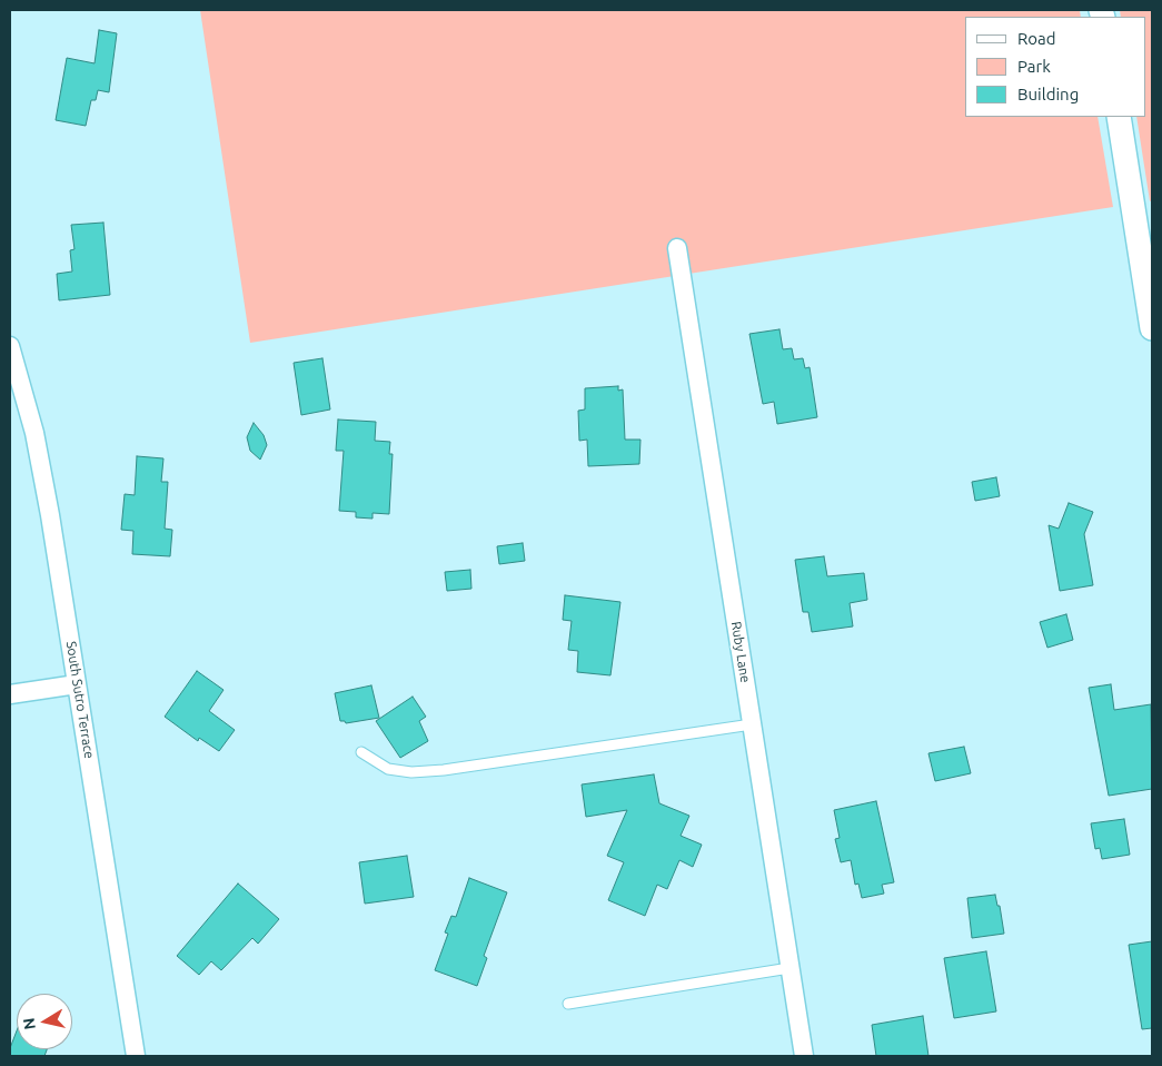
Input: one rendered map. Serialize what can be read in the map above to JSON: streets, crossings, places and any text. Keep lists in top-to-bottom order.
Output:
{
  "streets": {
    "street": ["Ruby Lane", "South Sutro Terrace"]
  },
  "legend": ["Road", "Park", "Building"],
  "north": "left"
}
